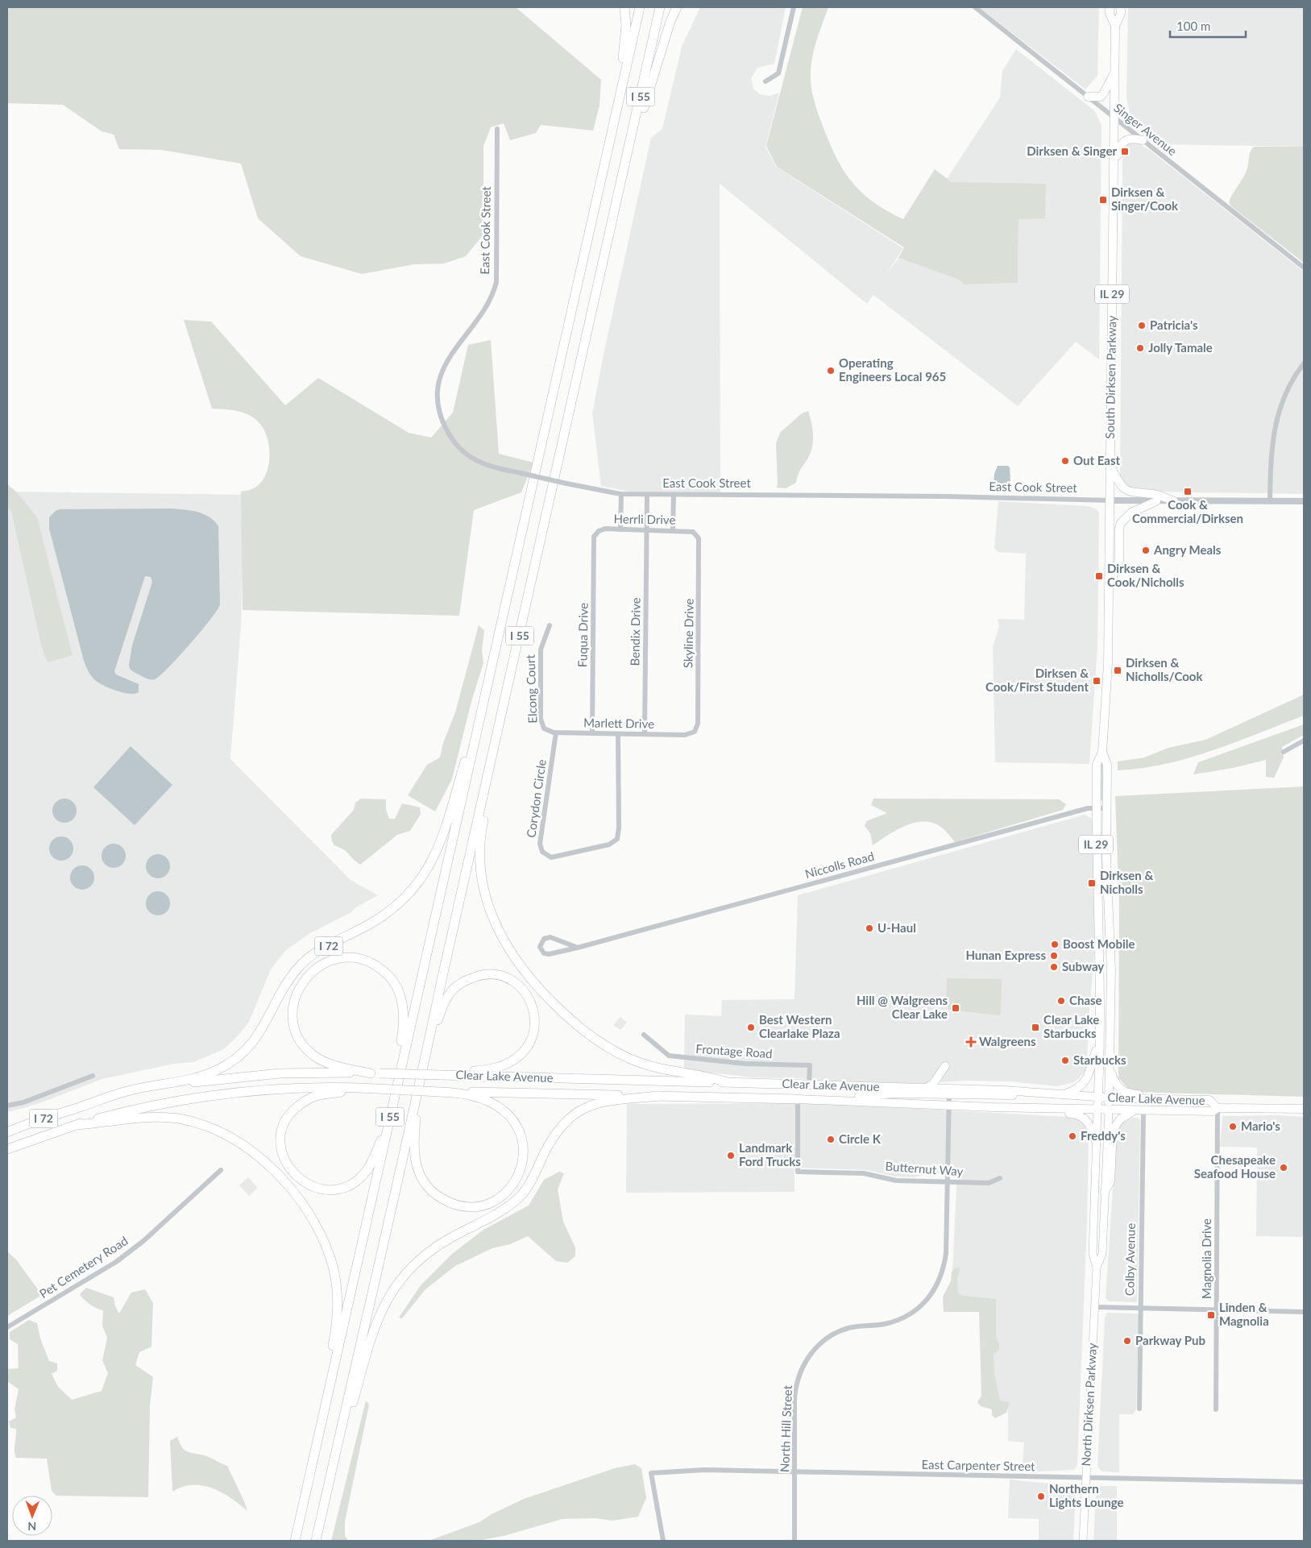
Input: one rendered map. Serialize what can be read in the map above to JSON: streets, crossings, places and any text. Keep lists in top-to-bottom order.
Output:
{
  "streets": {
    "highway": ["I 55", "I 72", "Clear Lake Avenue"],
    "main road": ["IL 29", "South Dirksen Parkway", "North Dirksen Parkway"],
    "street": [
      "Singer Avenue",
      "East Cook Street",
      "Herrli Drive",
      "Bendix Drive",
      "Skyline Drive",
      "Fuqua Drive",
      "Elcong Court",
      "Marlett Drive",
      "Corydon Circle",
      "Niccolls Road",
      "Frontage Road",
      "Butternut Way",
      "Magnolia Drive",
      "Colby Avenue",
      "Pet Cemetery Road",
      "North Hill Street",
      "East Carpenter Street"
    ]
  },
  "crossings": [
    ["I 55", "I 72"],
    ["Singer Avenue", "South Dirksen Parkway"],
    ["East Cook Street", "South Dirksen Parkway"],
    ["East Cook Street", "Bendix Drive"],
    ["South Dirksen Parkway", "Niccolls Road"],
    ["South Dirksen Parkway", "Clear Lake Avenue"],
    ["South Dirksen Parkway", "North Dirksen Parkway"],
    ["Herrli Drive", "Bendix Drive"],
    ["Herrli Drive", "Skyline Drive"],
    ["Herrli Drive", "Fuqua Drive"],
    ["Bendix Drive", "Marlett Drive"],
    ["Skyline Drive", "Marlett Drive"],
    ["Fuqua Drive", "Marlett Drive"],
    ["Elcong Court", "Marlett Drive"],
    ["Marlett Drive", "Corydon Circle"],
    ["I 72", "Clear Lake Avenue"],
    ["Frontage Road", "Clear Lake Avenue"],
    ["Clear Lake Avenue", "Butternut Way"],
    ["Clear Lake Avenue", "Magnolia Drive"],
    ["Clear Lake Avenue", "Colby Avenue"],
    ["Clear Lake Avenue", "North Dirksen Parkway"],
    ["Clear Lake Avenue", "North Hill Street"],
    ["Butternut Way", "North Hill Street"],
    ["North Dirksen Parkway", "East Carpenter Street"],
    ["North Hill Street", "East Carpenter Street"]
  ],
  "places": {
    "transit": [
      "Dirksen & Singer",
      "Dirksen & Singer/Cook",
      "Cook & Commercial/Dirksen",
      "Dirksen & Cook/Nicholls",
      "Dirksen & Nicholls/Cook",
      "Dirksen & Cook/First Student",
      "Dirksen & Nicholls",
      "Hill @ Walgreens Clear Lake",
      "Clear Lake Starbucks",
      "Linden & Magnolia"
    ],
    "other": [
      "Patricia's",
      "Jolly Tamale",
      "Operating Engineers Local 965",
      "Out East",
      "Angry Meals",
      "U-Haul",
      "Boost Mobile",
      "Hunan Express",
      "Subway",
      "Chase",
      "Best Western Clearlake Plaza",
      "Starbucks",
      "Mario's",
      "Freddy's",
      "Circle K",
      "Landmark Ford Trucks",
      "Chesapeake Seafood House",
      "Parkway Pub",
      "Northern Lights Lounge"
    ],
    "health": ["Walgreens"]
  },
  "scale_bar": "100 m",
  "north": "bottom"
}
